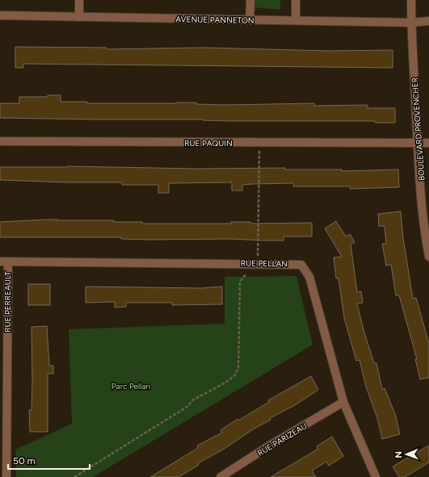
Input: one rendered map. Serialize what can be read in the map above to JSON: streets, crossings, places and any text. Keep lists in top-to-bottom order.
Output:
{
  "streets": {
    "street": [
      "AVENUE PANNETON",
      "BOULEVARD PROVENCHER",
      "RUE PAQUIN",
      "RUE PELLAN",
      "RUE PERREAULT",
      "RUE PARIZEAU"
    ]
  },
  "crossings": [
    ["AVENUE PANNETON", "BOULEVARD PROVENCHER"],
    ["BOULEVARD PROVENCHER", "RUE PAQUIN"],
    ["RUE PELLAN", "RUE PERREAULT"],
    ["RUE PELLAN", "RUE PARIZEAU"]
  ],
  "parks": ["Parc Pellan"],
  "scale_bar": "50 m",
  "north": "left"
}
